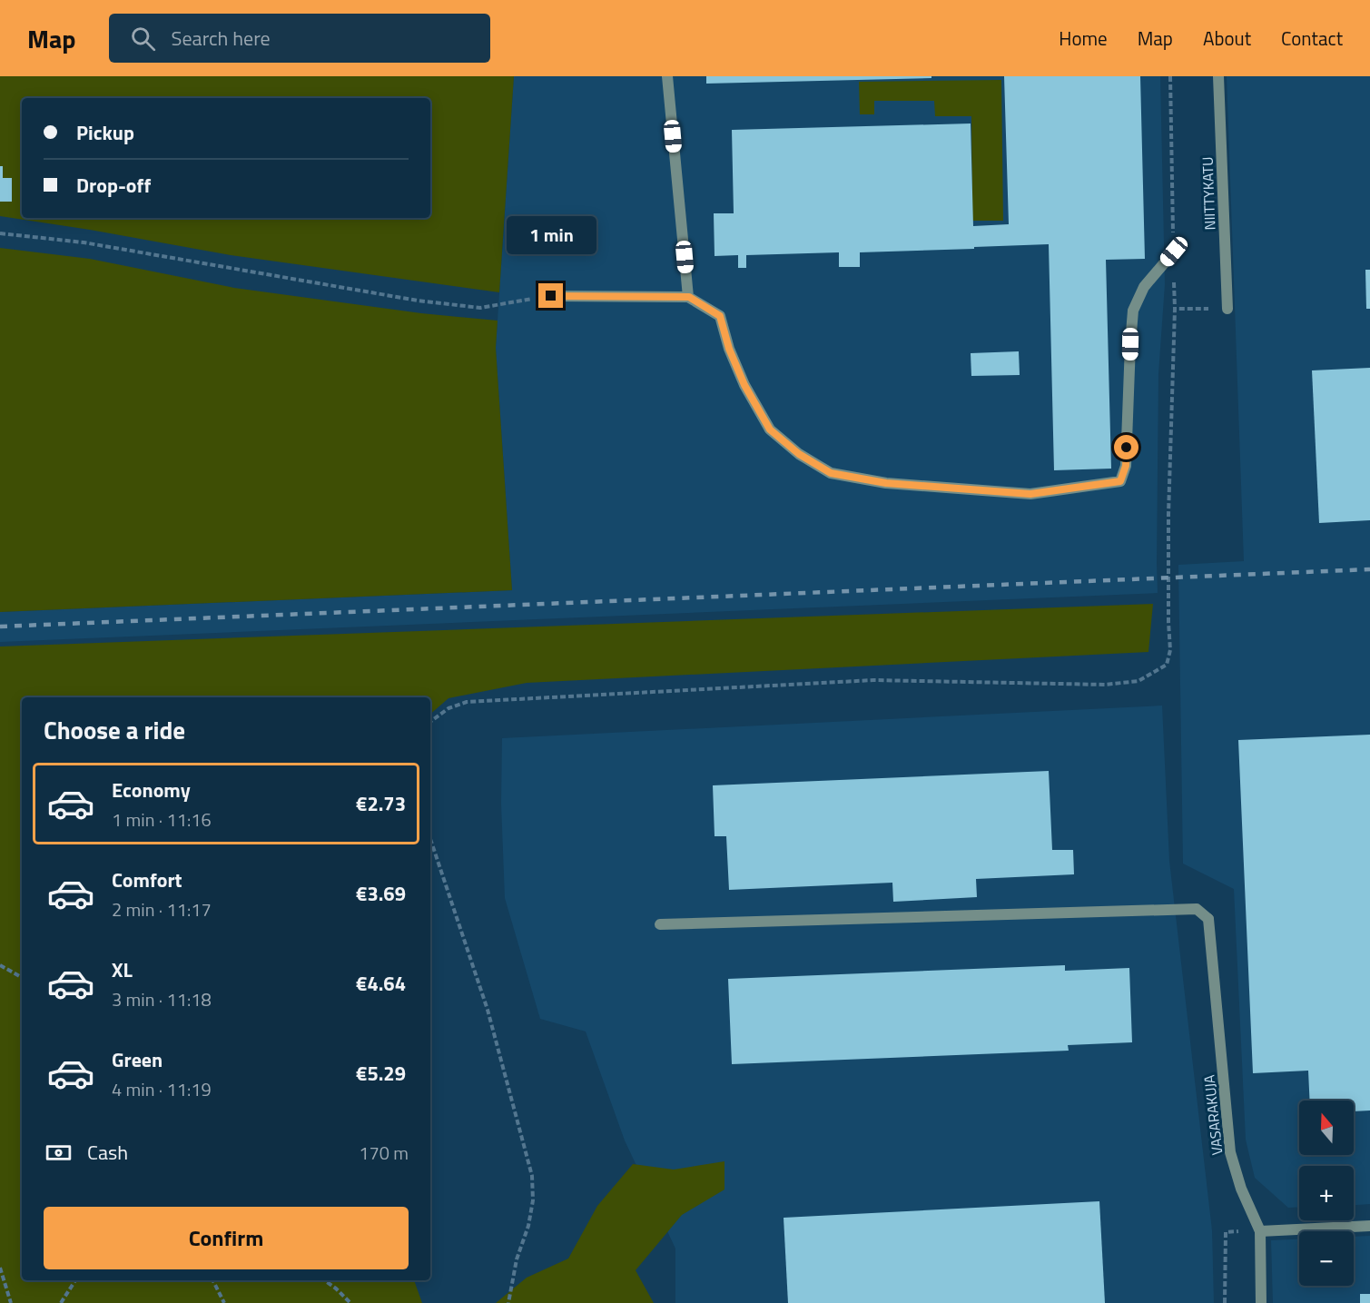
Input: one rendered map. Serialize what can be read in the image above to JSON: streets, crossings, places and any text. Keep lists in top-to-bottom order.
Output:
{
  "streets": {
    "street": ["NIITTYKATU", "VASARAKUJA"]
  },
  "north": "top",
  "page": {
    "header": "Map",
    "search": "Search here",
    "nav": [
      "Home",
      "Map",
      "About",
      "Contact"
    ],
    "banner": ["Pickup", "Drop-off"],
    "bubble": "1 min",
    "heading": "Choose a ride",
    "list": [
      {
        "name": "Economy",
        "note": "1 min · 11:16",
        "value": "€2.73"
      },
      {
        "name": "Comfort",
        "note": "2 min · 11:17",
        "value": "€3.69"
      },
      {
        "name": "XL",
        "note": "3 min · 11:18",
        "value": "€4.64"
      },
      {
        "name": "Green",
        "note": "4 min · 11:19",
        "value": "€5.29"
      }
    ],
    "map_buttons": ["+", "−"],
    "pay": ["Cash", "170 m"],
    "buttons": "Confirm"
  }
}
